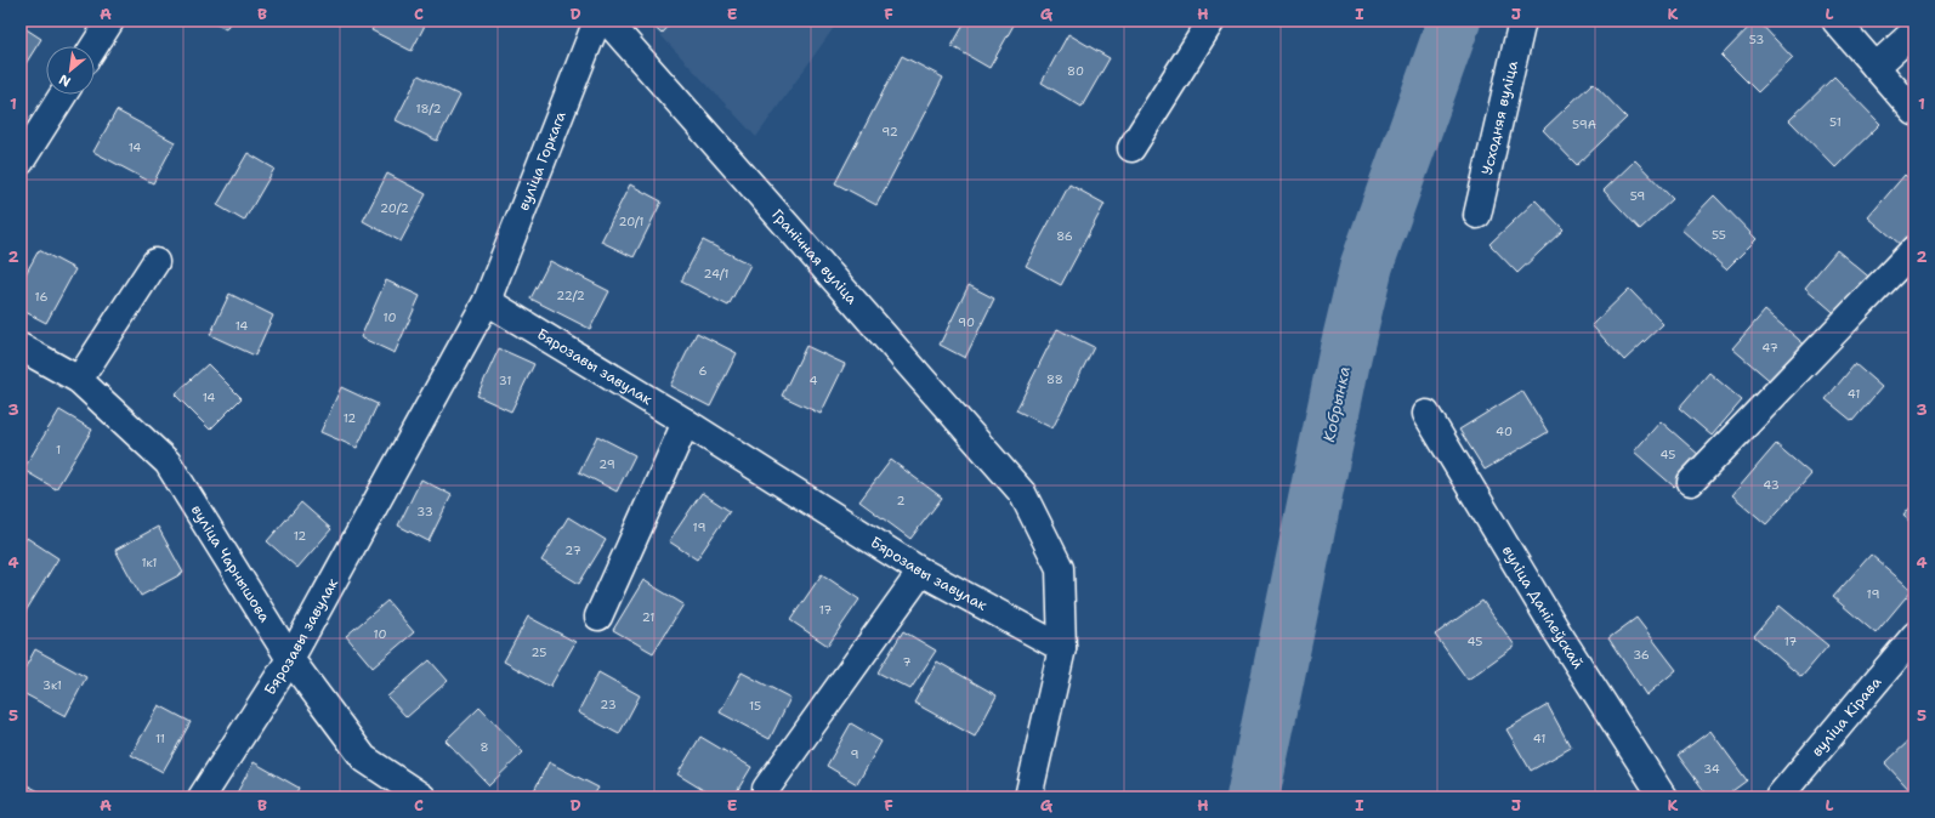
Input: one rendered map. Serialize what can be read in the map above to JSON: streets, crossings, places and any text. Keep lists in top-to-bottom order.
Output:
{
  "streets": {
    "street": [
      "Усходняя вуліца",
      "вуліца Горкага",
      "Гранічная вуліца",
      "Бярозавы завулак",
      "вуліца Чарнышова",
      "вуліца Данілеўскай",
      "вуліца Кірава"
    ]
  },
  "crossings": [
    ["вуліца Горкага", "Бярозавы завулак"],
    ["Гранічная вуліца", "Бярозавы завулак"],
    ["Бярозавы завулак", "вуліца Чарнышова"]
  ],
  "water": ["Кобрынка"],
  "house_numbers": [
    "53",
    "80",
    "18/2",
    "51",
    "59А",
    "92",
    "14",
    "59",
    "20/2",
    "20/1",
    "55",
    "86",
    "24/1",
    "22/2",
    "16",
    "10",
    "90",
    "14",
    "47",
    "6",
    "88",
    "31",
    "4",
    "41",
    "14",
    "12",
    "40",
    "1",
    "45",
    "29",
    "43",
    "2",
    "33",
    "19",
    "12",
    "27",
    "1к1",
    "19",
    "17",
    "21",
    "10",
    "45",
    "17",
    "25",
    "36",
    "7",
    "3к1",
    "23",
    "15",
    "11",
    "41",
    "8",
    "9",
    "34"
  ],
  "north": "bottom left",
  "grid": {
    "columns": [
      "A",
      "B",
      "C",
      "D",
      "E",
      "F",
      "G",
      "H",
      "I",
      "J",
      "K",
      "L"
    ],
    "rows": [
      "1",
      "2",
      "3",
      "4",
      "5"
    ]
  }
}
